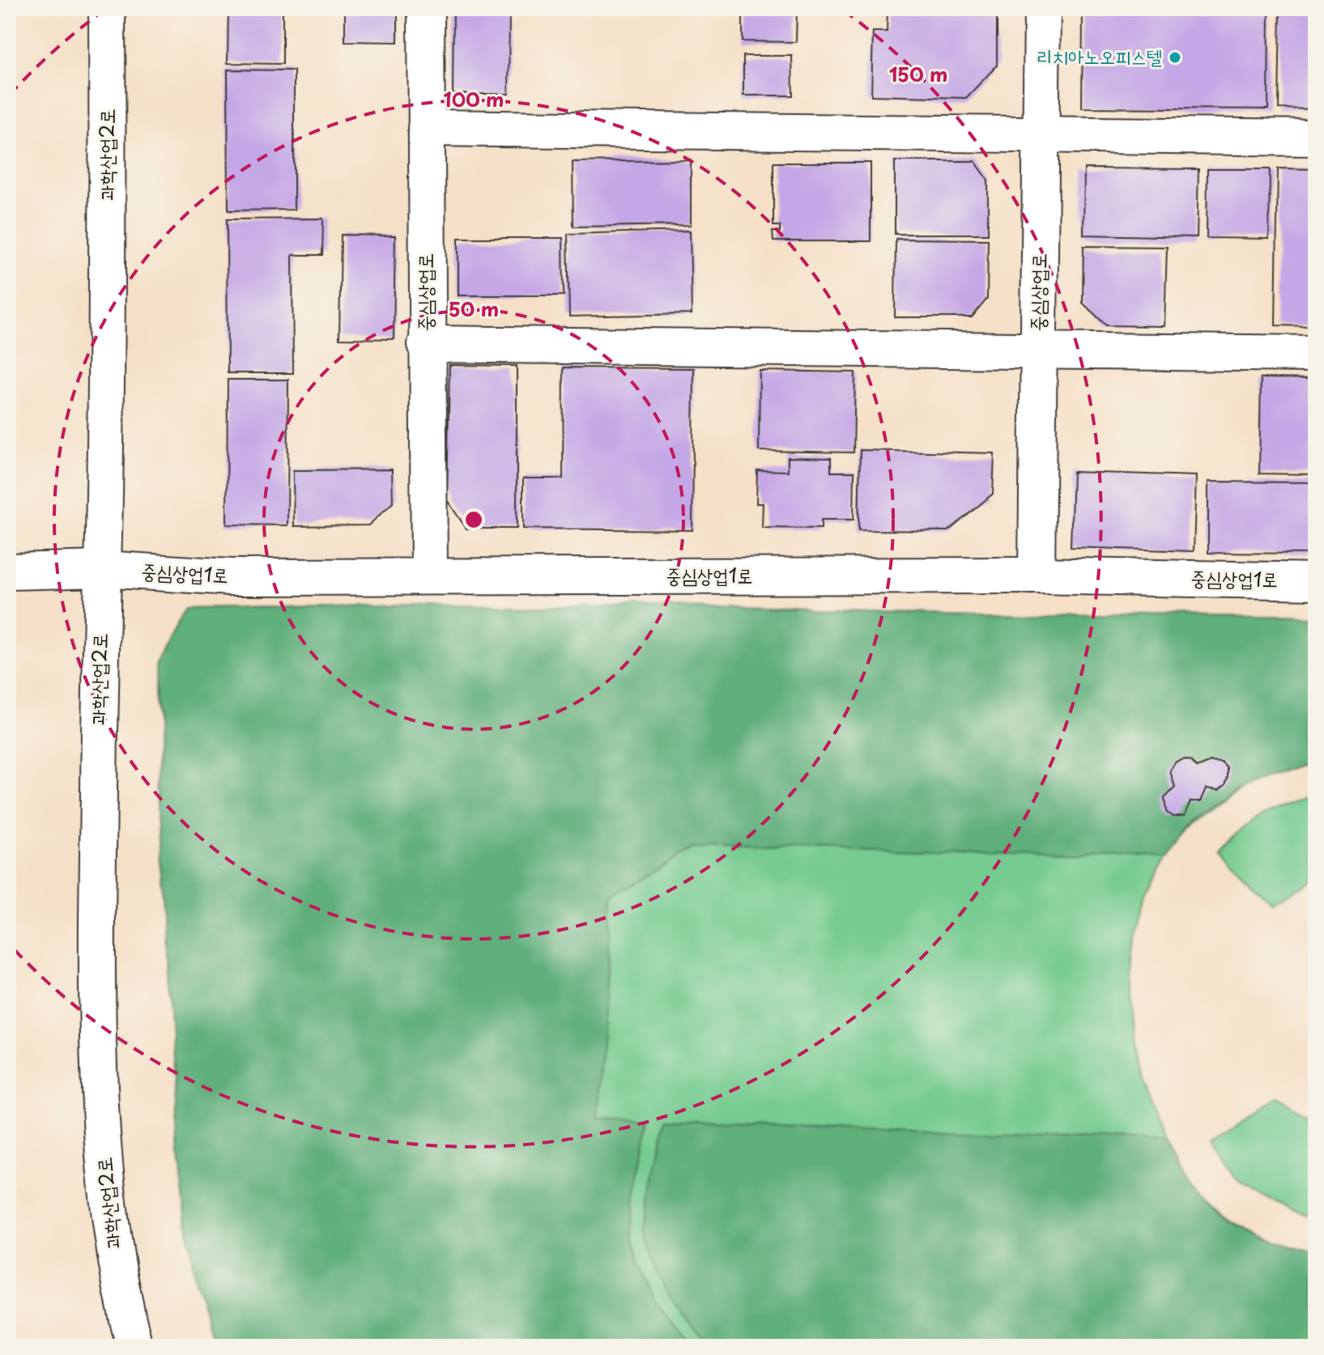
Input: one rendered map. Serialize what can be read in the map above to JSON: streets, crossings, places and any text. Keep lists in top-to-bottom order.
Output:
{
  "streets": {
    "street": ["과학산업2로", "중심상업로", "중심상업1로"]
  },
  "crossings": [
    ["과학산업2로", "중심상업1로"],
    ["중심상업로", "중심상업1로"]
  ],
  "places": ["리치아노오피스텔"],
  "rings": ["150 m", "100 m", "50 m"]
}
